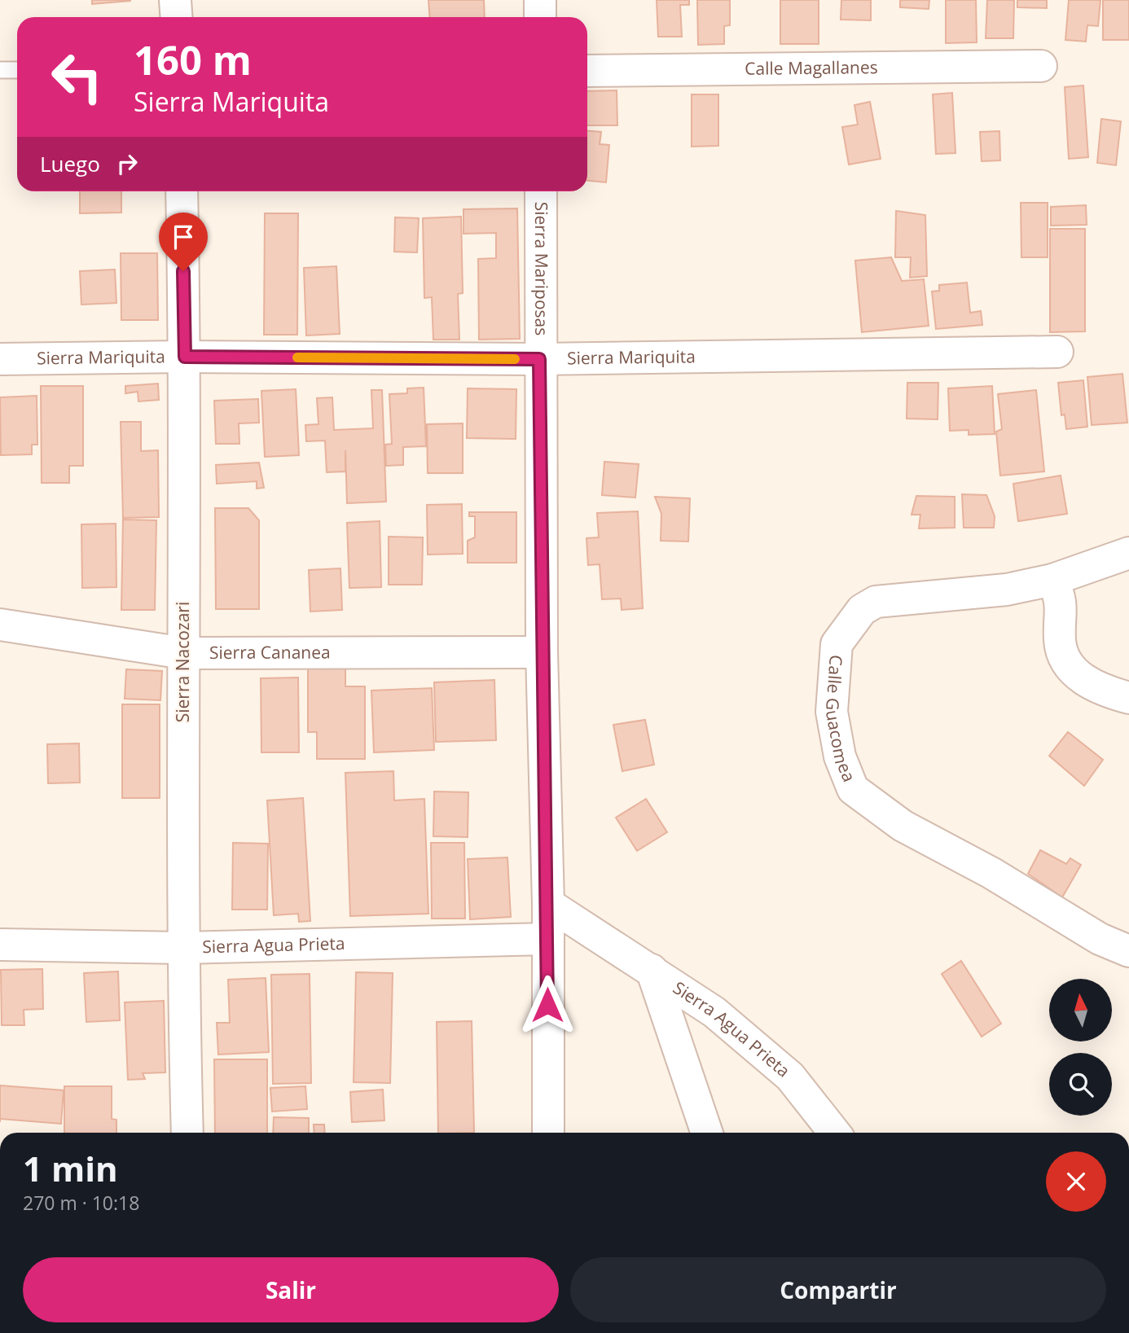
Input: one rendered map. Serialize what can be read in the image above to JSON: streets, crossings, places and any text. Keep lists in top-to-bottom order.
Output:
{
  "streets": {
    "street": [
      "Calle Magallanes",
      "Sierra Mariposas",
      "Sierra Mariquita",
      "Sierra Cananea",
      "Sierra Nacozari",
      "Calle Guacomea",
      "Sierra Agua Prieta"
    ]
  },
  "crossings": [
    ["Sierra Mariposas", "Sierra Mariquita"],
    ["Sierra Mariposas", "Sierra Cananea"],
    ["Sierra Mariposas", "Sierra Agua Prieta"],
    ["Sierra Mariquita", "Sierra Nacozari"],
    ["Sierra Cananea", "Sierra Nacozari"],
    ["Sierra Nacozari", "Sierra Agua Prieta"]
  ],
  "north": "top",
  "page": {
    "turn": ["160 m", "Sierra Mariquita"],
    "then": "Luego",
    "heading": ["1 min", "270 m · 10:18"],
    "buttons": ["Salir", "Compartir"]
  }
}
